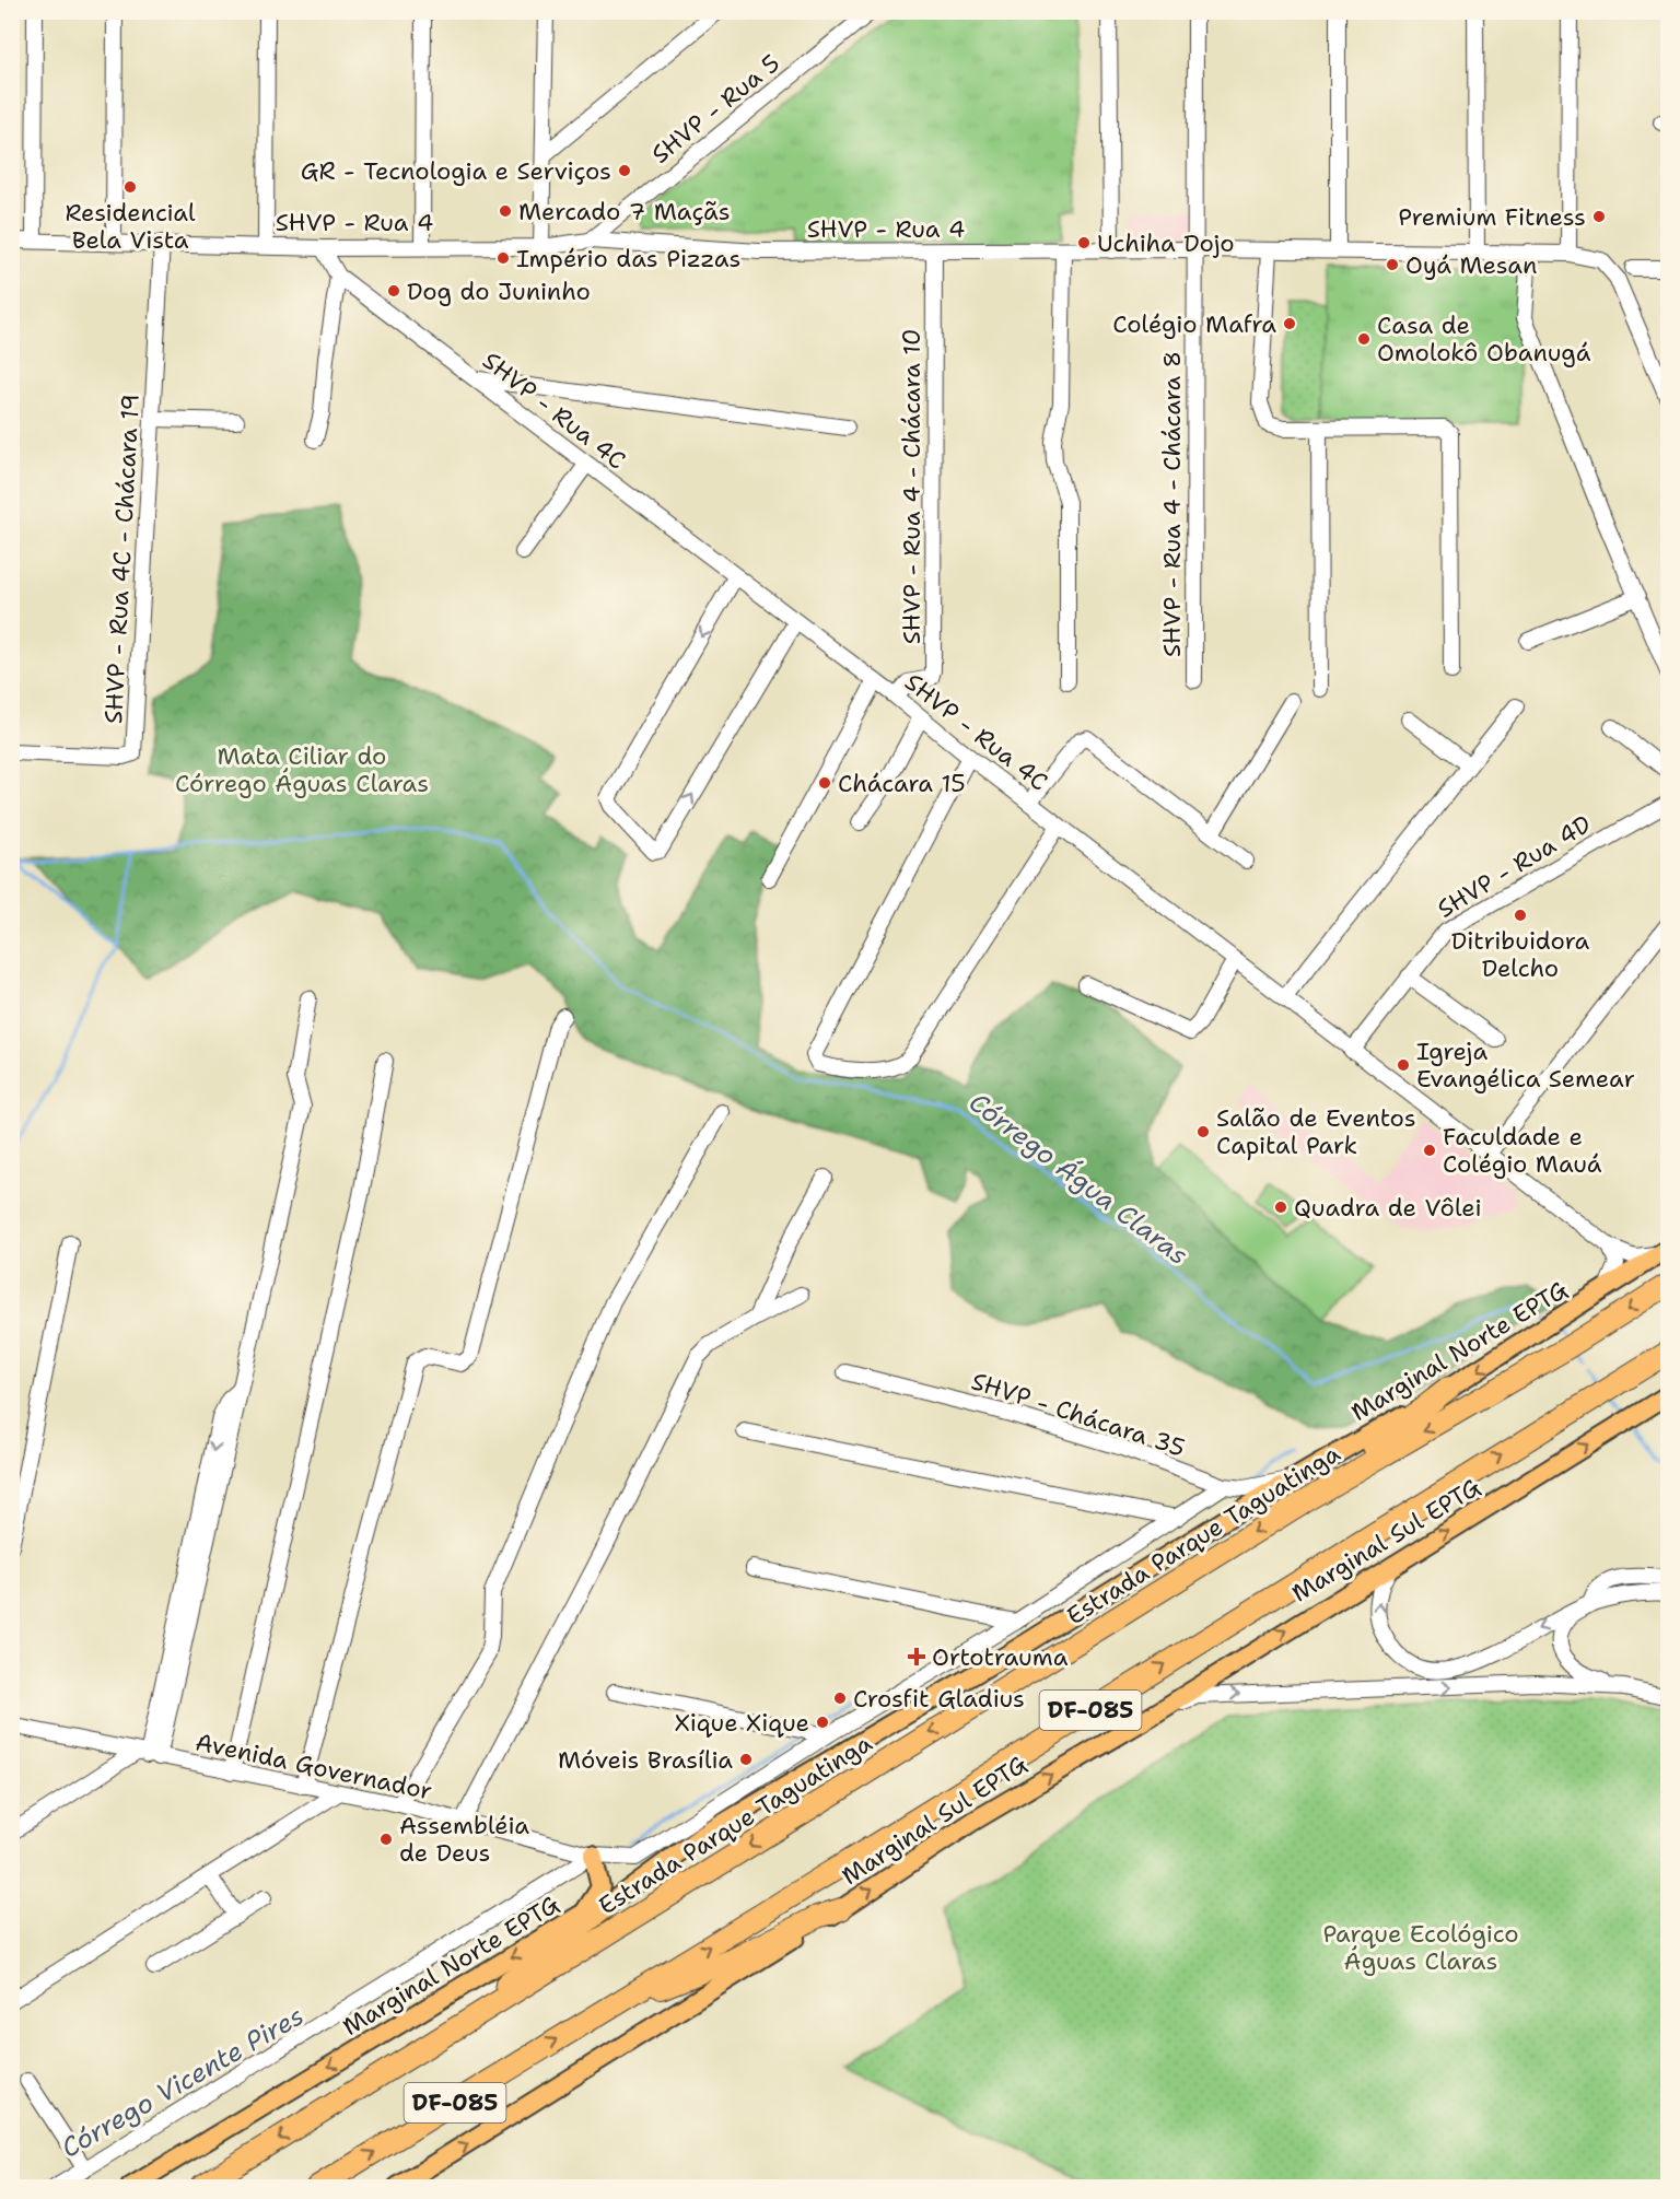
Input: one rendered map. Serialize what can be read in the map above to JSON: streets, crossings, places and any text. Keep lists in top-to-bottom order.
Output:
{
  "streets": {
    "highway": ["Estrada Parque Taguatinga", "DF-085"],
    "main road": ["Marginal Norte EPTG", "Marginal Sul EPTG"],
    "street": [
      "SHVP - Rua 5",
      "SHVP - Rua 4",
      "SHVP - Rua 4C",
      "SHVP - Rua 4 - Chácara 10",
      "SHVP - Rua 4 - Chácara 8",
      "SHVP - Rua 4C - Chácara 19",
      "SHVP - Rua 4D",
      "SHVP - Chácara 35",
      "Avenida Governador"
    ]
  },
  "crossings": [
    ["SHVP - Rua 5", "SHVP - Rua 4"],
    ["SHVP - Rua 4", "SHVP - Rua 4C"],
    ["SHVP - Rua 4", "SHVP - Rua 4 - Chácara 10"],
    ["SHVP - Rua 4", "SHVP - Rua 4 - Chácara 8"],
    ["SHVP - Rua 4", "SHVP - Rua 4C - Chácara 19"],
    ["SHVP - Rua 4C", "SHVP - Rua 4 - Chácara 10"],
    ["SHVP - Rua 4C", "SHVP - Rua 4D"],
    ["SHVP - Rua 4C", "Marginal Norte EPTG"],
    ["Marginal Norte EPTG", "SHVP - Chácara 35"]
  ],
  "one_way": ["Marginal Norte EPTG", "Marginal Sul EPTG"],
  "water": ["Córrego Água Claras", "Córrego Vicente Pires"],
  "parks": ["Mata Ciliar do Córrego Águas Claras", "Parque Ecológico Águas Claras"],
  "places": {
    "other": [
      "GR - Tecnologia e Serviços",
      "Residencial Bela Vista",
      "Mercado 7 Maçãs",
      "Premium Fitness",
      "Uchiha Dojo",
      "Império das Pizzas",
      "Oyá Mesan",
      "Dog do Juninho",
      "Colégio Mafra",
      "Casa de Omolokô Obanugá",
      "Chácara 15",
      "Ditribuidora Delcho",
      "Igreja Evangélica Semear",
      "Salão de Eventos Capital Park",
      "Faculdade e Colégio Mauá",
      "Quadra de Vôlei",
      "Crosfit Gladius",
      "Xique Xique",
      "Móveis Brasília",
      "Assembléia de Deus"
    ],
    "health": ["Ortotrauma"]
  }
}
